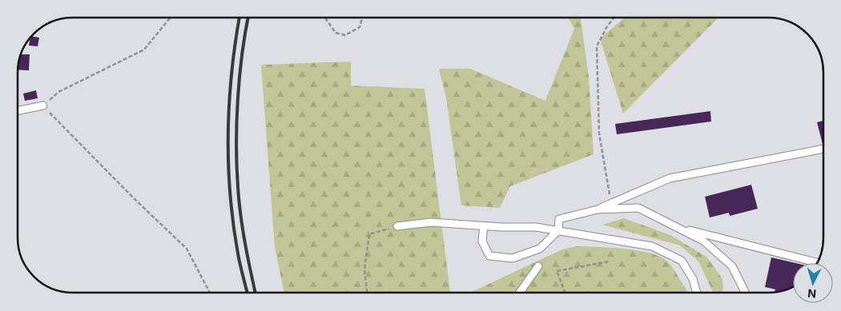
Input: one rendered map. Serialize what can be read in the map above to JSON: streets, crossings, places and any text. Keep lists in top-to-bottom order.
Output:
{
  "north": "bottom"
}
